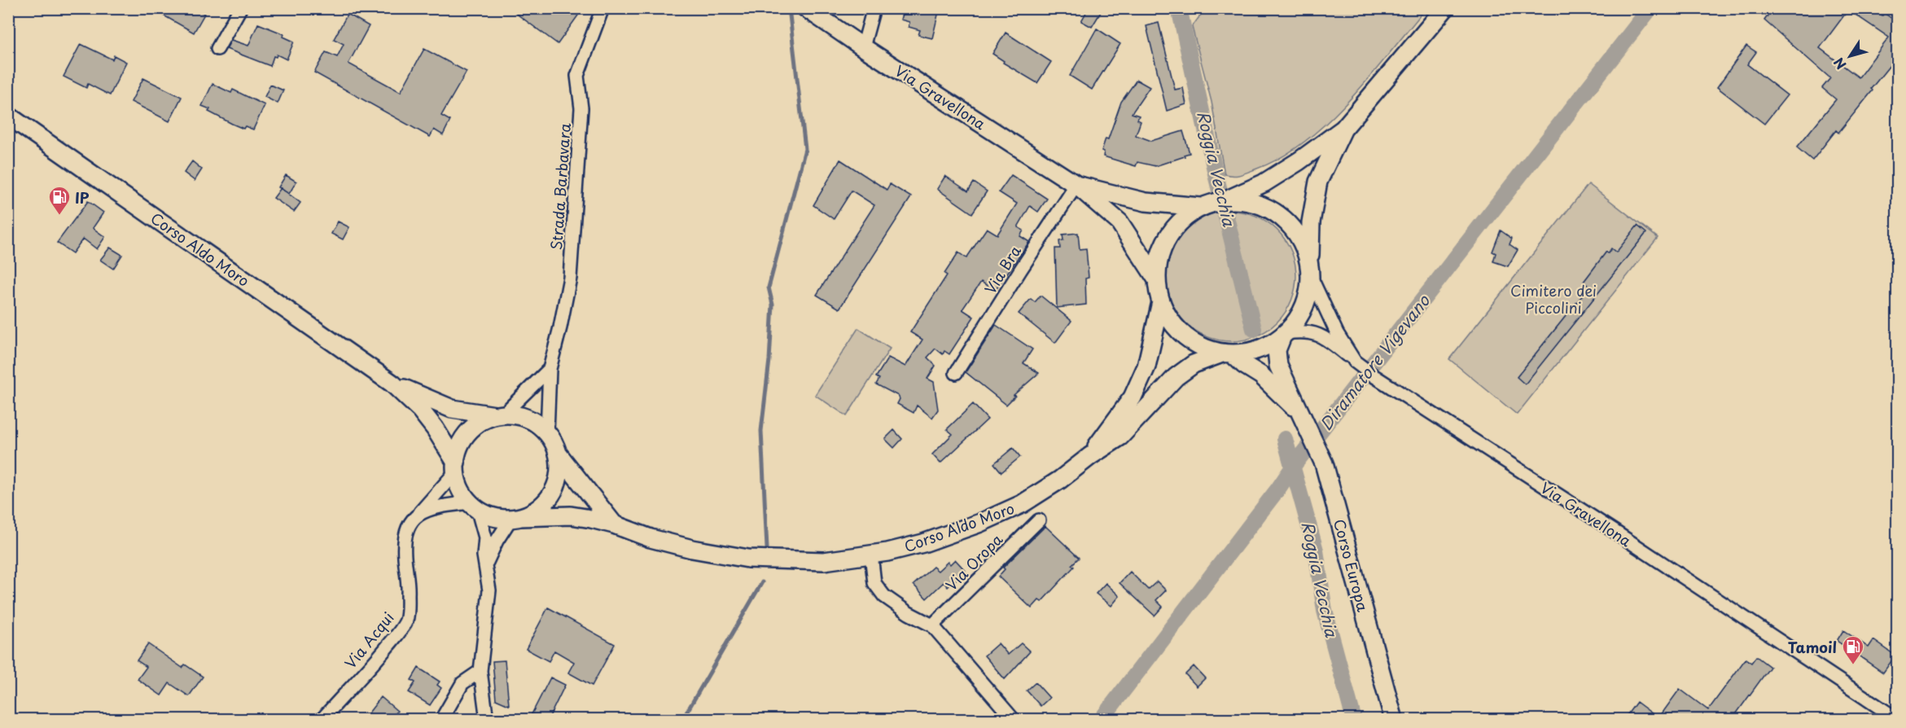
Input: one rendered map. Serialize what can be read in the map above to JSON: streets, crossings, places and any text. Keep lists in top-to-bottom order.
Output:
{
  "streets": {
    "main road": ["Via Gravellona", "Corso Aldo Moro", "Corso Europa"],
    "street": [
      "Strada Barbavara",
      "Via Bra",
      "Via Oropa",
      "Via Acqui"
    ]
  },
  "crossings": [
    ["Via Gravellona", "Corso Aldo Moro"],
    ["Via Gravellona", "Via Bra"],
    ["Via Gravellona", "Corso Europa"],
    ["Strada Barbavara", "Corso Aldo Moro"],
    ["Strada Barbavara", "Via Acqui"],
    ["Corso Aldo Moro", "Corso Europa"],
    ["Corso Aldo Moro", "Via Acqui"]
  ],
  "water": ["Roggia Vecchia", "Diramatore Vigevano"],
  "parks": ["Cimitero dei Piccolini"],
  "places": {
    "fuel station": ["IP", "Tamoil"]
  },
  "north": "bottom left"
}
